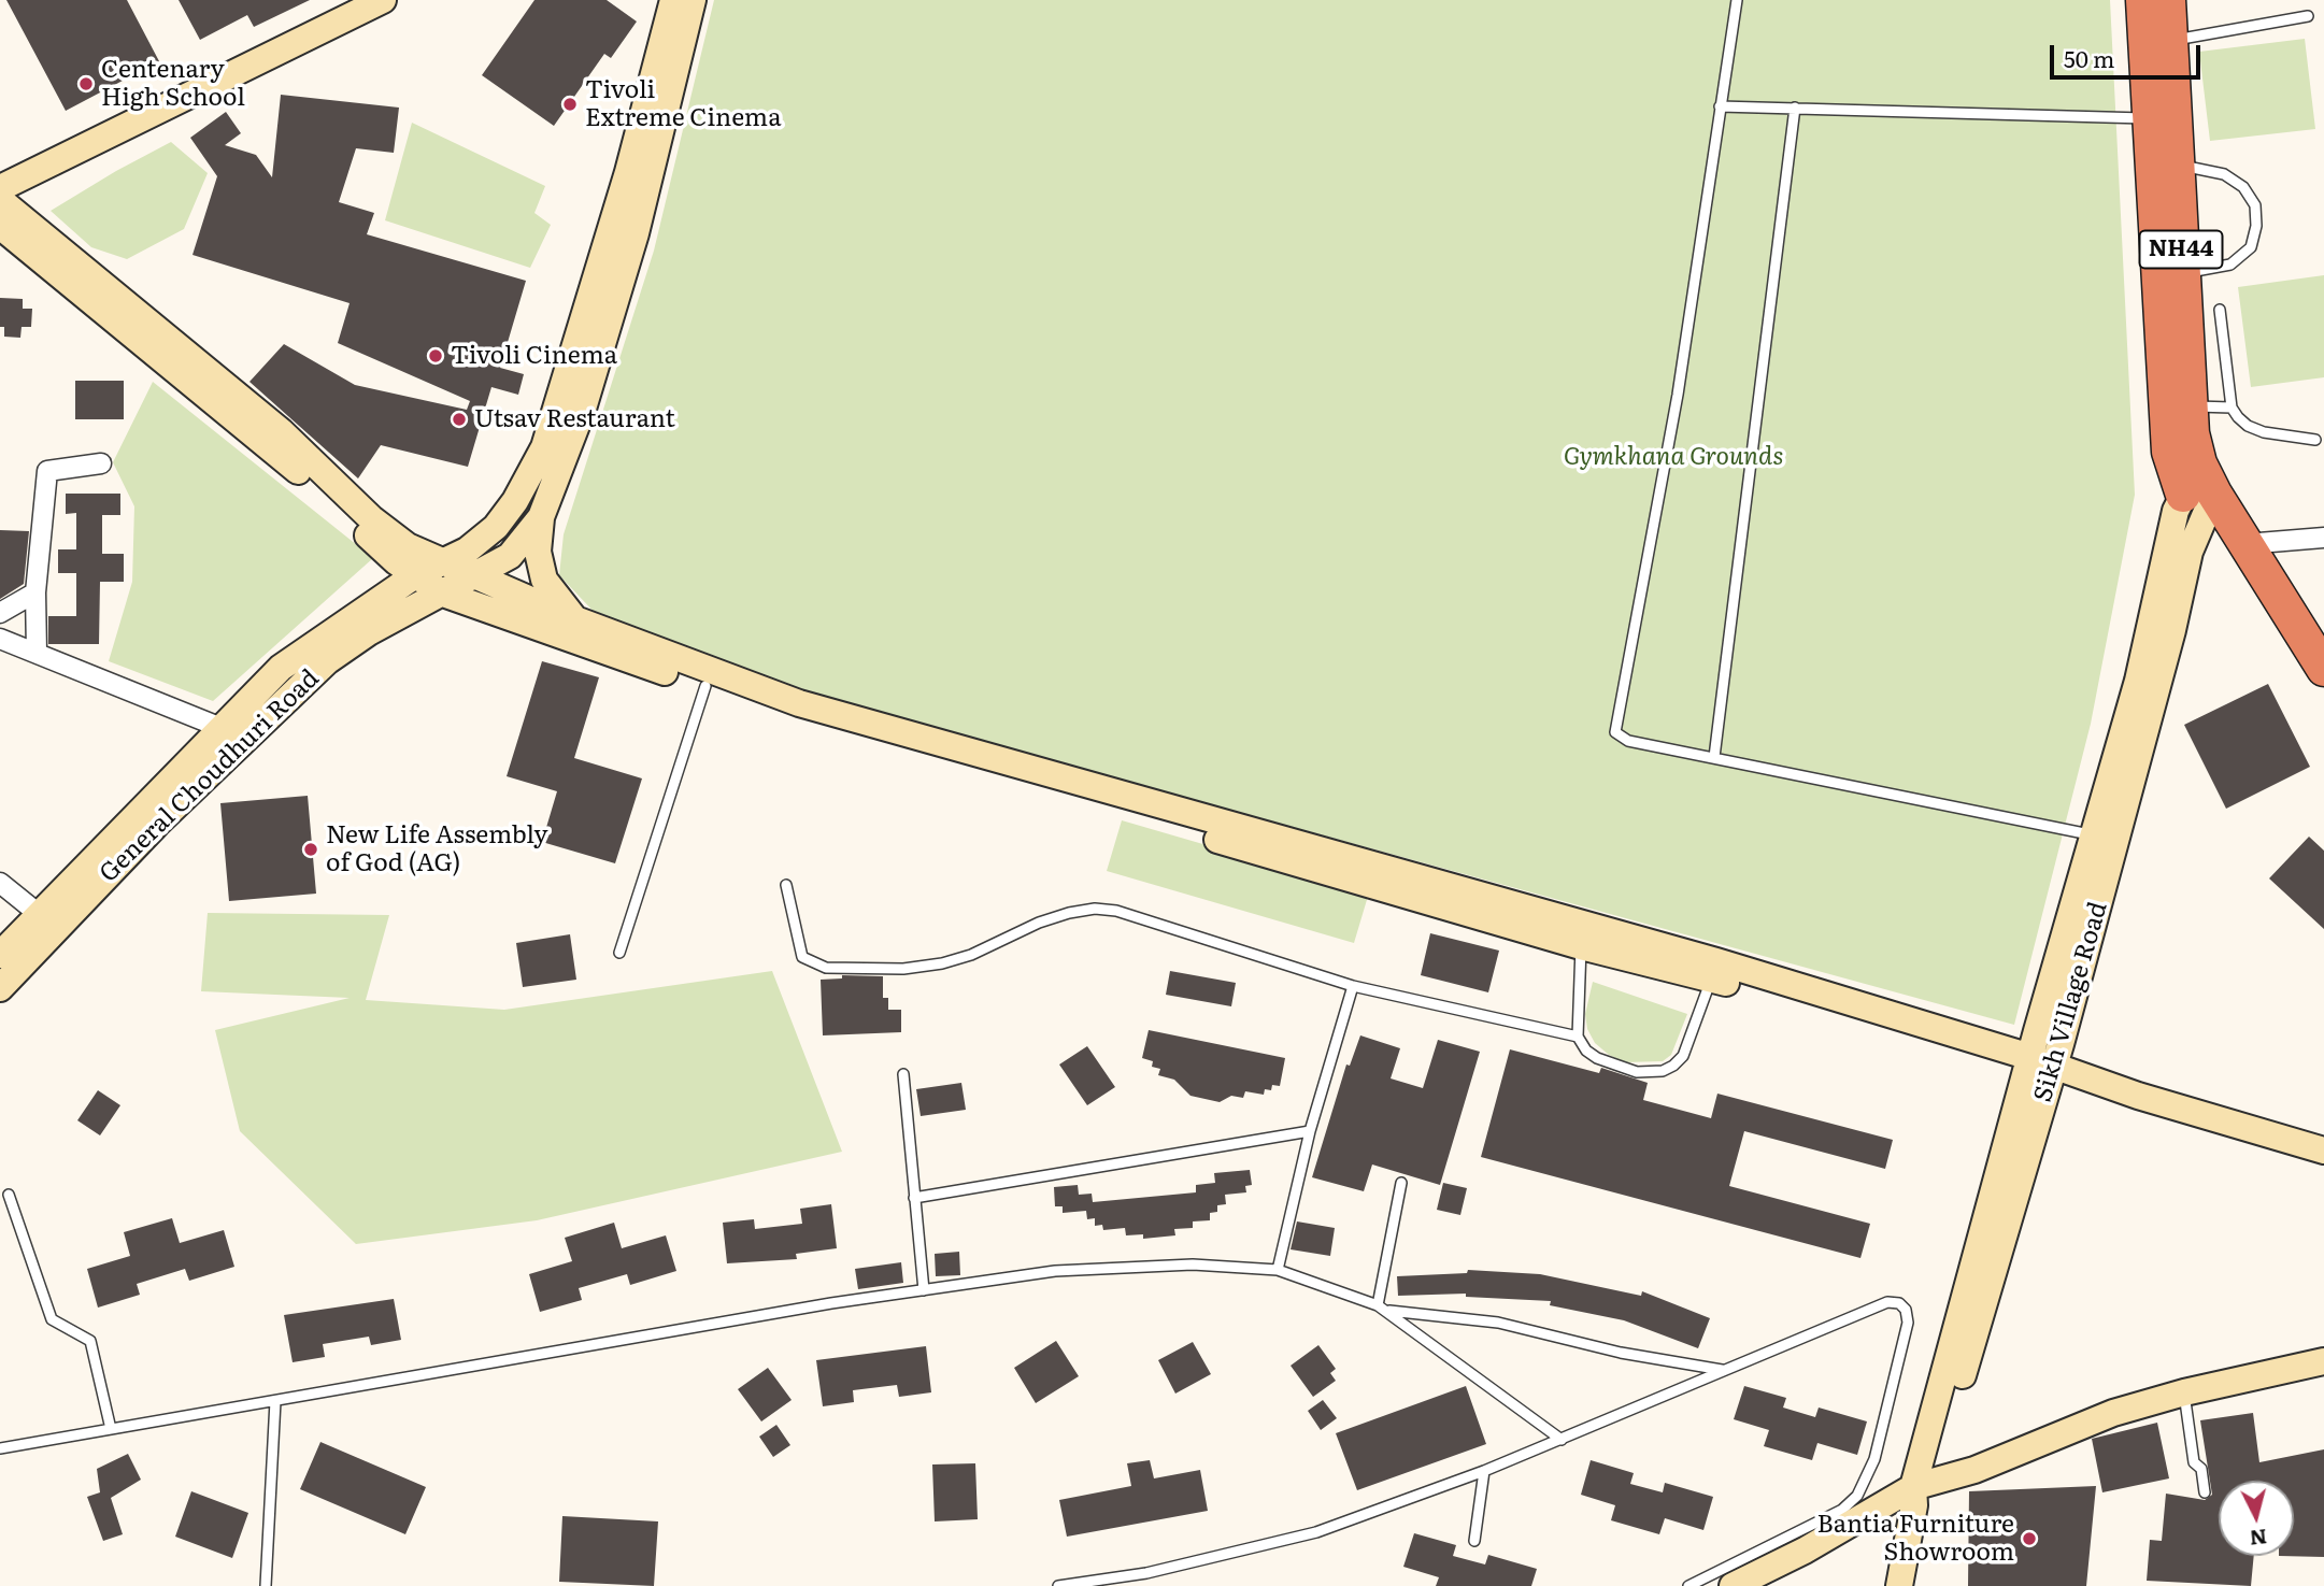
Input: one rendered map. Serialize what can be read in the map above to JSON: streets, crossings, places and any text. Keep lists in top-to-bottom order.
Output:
{
  "streets": {
    "highway": ["NH44"],
    "main road": ["General Choudhuri Road", "Sikh Village Road"]
  },
  "crossings": [
    ["NH44", "Sikh Village Road"]
  ],
  "parks": ["Gymkhana Grounds"],
  "places": [
    "Centenary High School",
    "Tivoli Extreme Cinema",
    "Tivoli Cinema",
    "Utsav Restaurant",
    "New Life Assembly of God (AG)",
    "Bantia Furniture Showroom"
  ],
  "scale_bar": "50 m",
  "north": "bottom"
}
